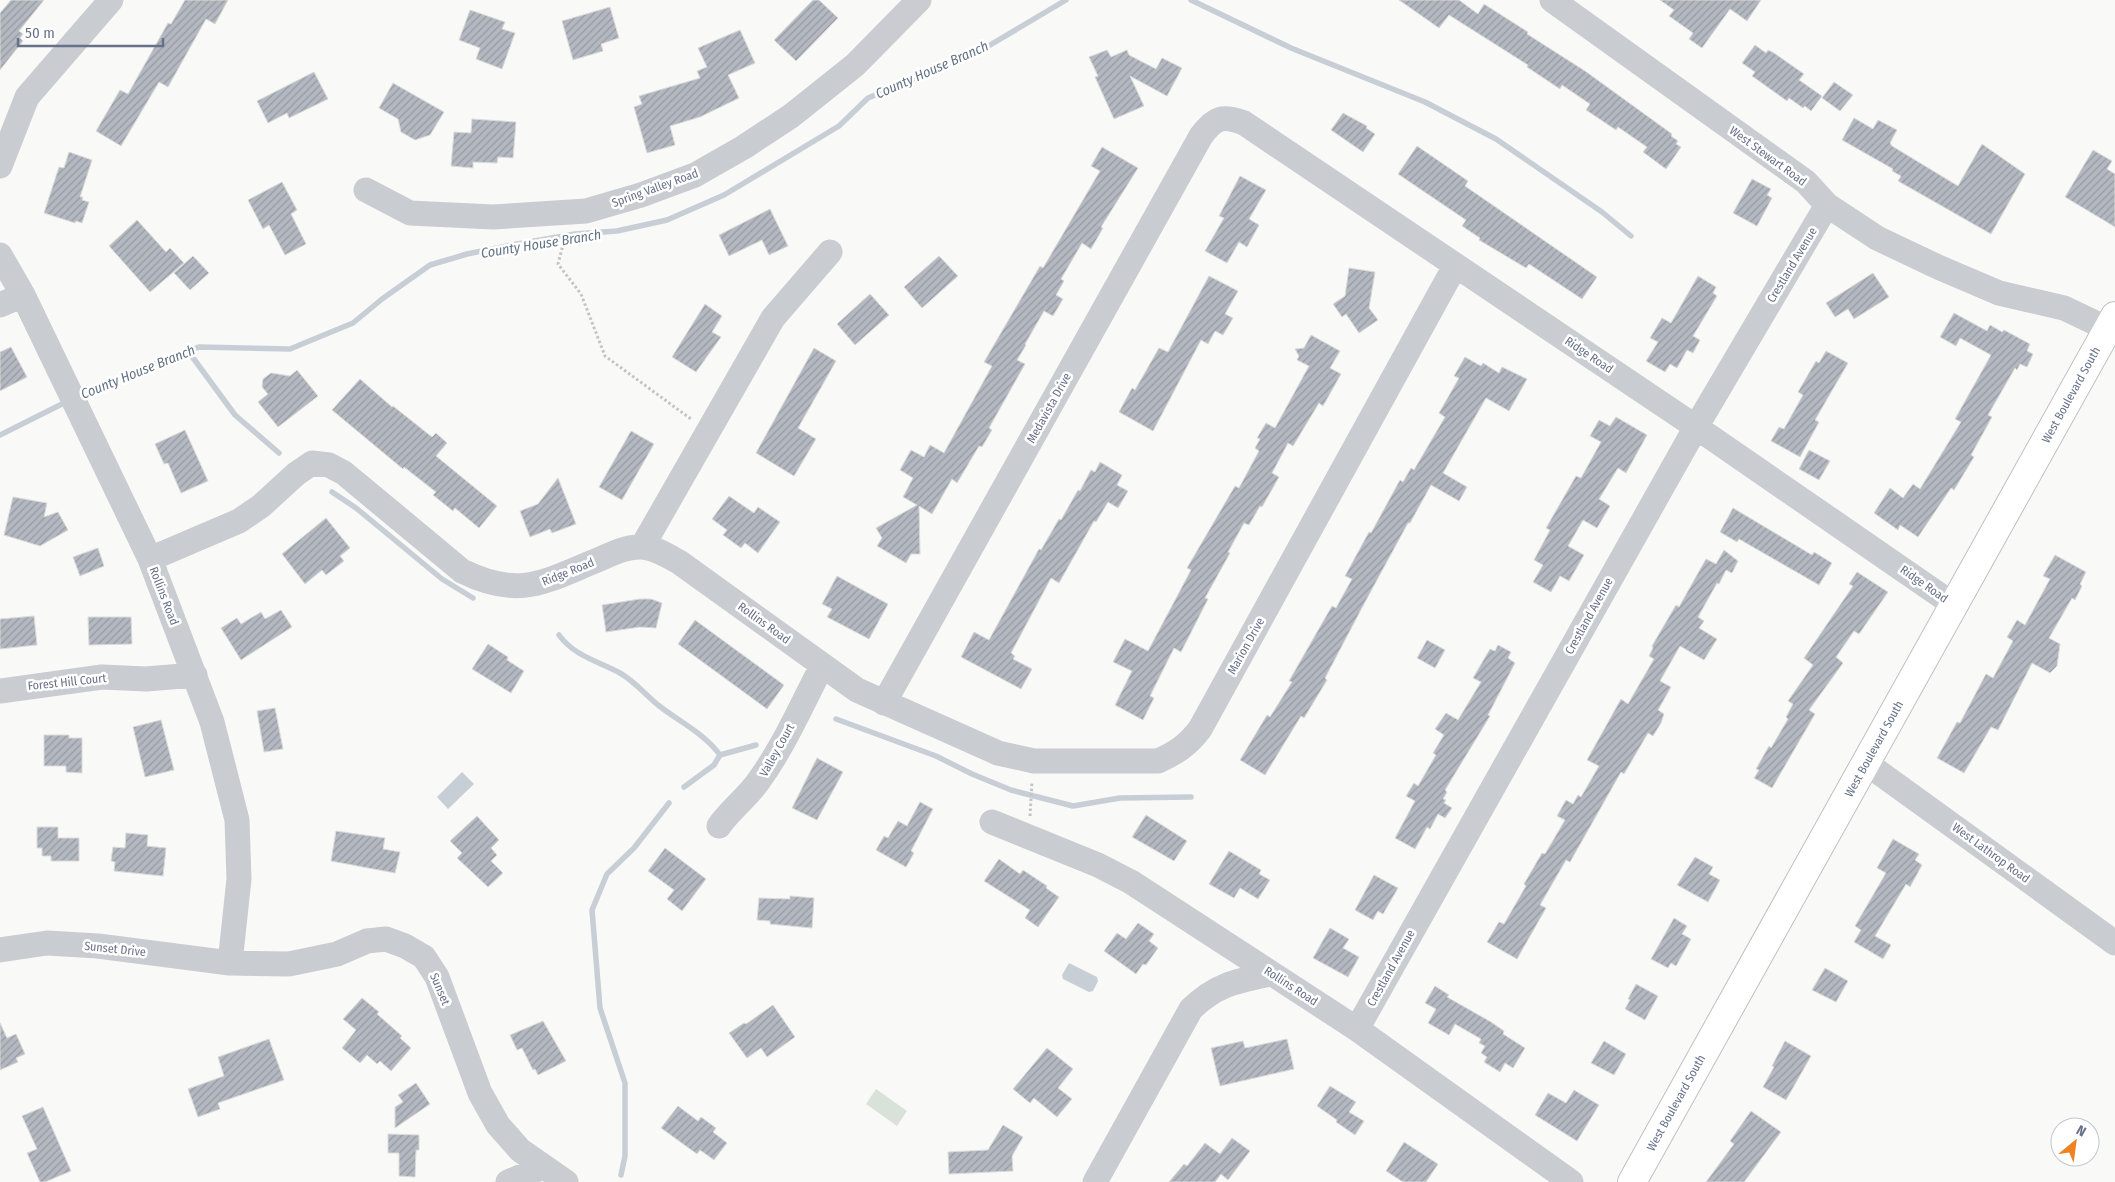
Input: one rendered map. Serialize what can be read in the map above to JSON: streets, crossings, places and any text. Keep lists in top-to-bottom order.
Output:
{
  "streets": {
    "main road": ["West Boulevard South"],
    "street": [
      "West Stewart Road",
      "Spring Valley Road",
      "Crestland Avenue",
      "Ridge Road",
      "Medavista Drive",
      "Rollins Road",
      "Marion Drive",
      "Forest Hill Court",
      "Valley Court",
      "West Lathrop Road",
      "Sunset Drive",
      "Sunset"
    ]
  },
  "crossings": [
    ["West Stewart Road", "Crestland Avenue"],
    ["West Stewart Road", "West Boulevard South"],
    ["Crestland Avenue", "Ridge Road"],
    ["Crestland Avenue", "Rollins Road"],
    ["Ridge Road", "West Boulevard South"],
    ["Ridge Road", "Medavista Drive"],
    ["Ridge Road", "Rollins Road"],
    ["Ridge Road", "Marion Drive"],
    ["West Boulevard South", "West Lathrop Road"],
    ["Medavista Drive", "Rollins Road"],
    ["Medavista Drive", "Marion Drive"],
    ["Rollins Road", "Marion Drive"],
    ["Rollins Road", "Forest Hill Court"],
    ["Rollins Road", "Valley Court"],
    ["Rollins Road", "Sunset Drive"],
    ["Rollins Road", "Sunset"],
    ["Sunset Drive", "Sunset"]
  ],
  "water": ["County House Branch"],
  "scale_bar": "50 m",
  "north": "top right"
}
